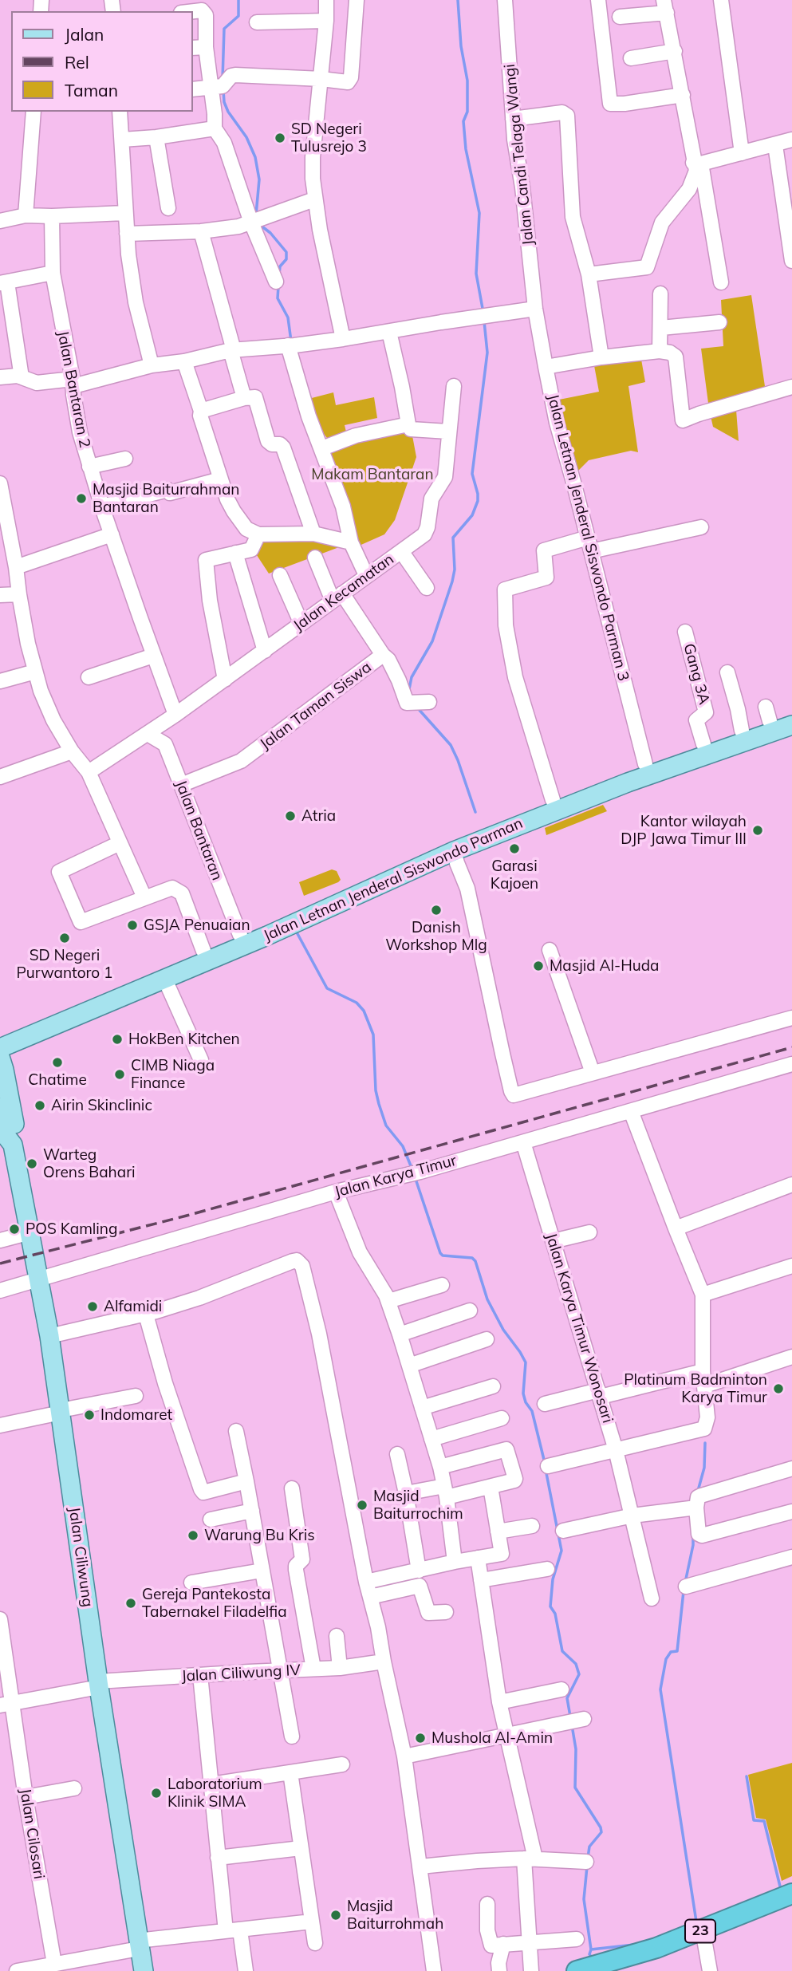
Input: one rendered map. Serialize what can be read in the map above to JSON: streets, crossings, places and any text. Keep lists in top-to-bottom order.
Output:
{
  "streets": {
    "highway": ["23"],
    "main road": ["Jalan Letnan Jenderal Siswondo Parman", "Jalan Ciliwung"],
    "street": [
      "Jalan Candi Telaga Wangi",
      "Jalan Bantaran 2",
      "Jalan Letnan Jenderal Siswondo Parman 3",
      "Jalan Kecamatan",
      "Gang 3A",
      "Jalan Taman Siswa",
      "Jalan Bantaran",
      "Jalan Karya Timur",
      "Jalan Karya Timur Wonosari",
      "Jalan Ciliwung IV",
      "Jalan Cilosari"
    ]
  },
  "crossings": [
    ["Jalan Candi Telaga Wangi", "Jalan Letnan Jenderal Siswondo Parman 3"],
    ["Jalan Bantaran 2", "Jalan Kecamatan"],
    ["Jalan Letnan Jenderal Siswondo Parman 3", "Jalan Letnan Jenderal Siswondo Parman"],
    ["Jalan Kecamatan", "Jalan Taman Siswa"],
    ["Gang 3A", "Jalan Letnan Jenderal Siswondo Parman"],
    ["Jalan Taman Siswa", "Jalan Bantaran"],
    ["Jalan Bantaran", "Jalan Letnan Jenderal Siswondo Parman"],
    ["Jalan Karya Timur", "Jalan Karya Timur Wonosari"],
    ["Jalan Karya Timur", "Jalan Ciliwung"],
    ["Jalan Ciliwung", "Jalan Ciliwung IV"],
    ["Jalan Ciliwung IV", "Jalan Cilosari"]
  ],
  "parks": ["Makam Bantaran"],
  "places": [
    "SD Negeri Tulusrejo 3",
    "Masjid Baiturrahman Bantaran",
    "Atria",
    "Kantor wilayah DJP Jawa Timur III",
    "Garasi Kajoen",
    "Danish Workshop Mlg",
    "GSJA Penuaian",
    "SD Negeri Purwantoro 1",
    "Masjid Al-Huda",
    "HokBen Kitchen",
    "Chatime",
    "CIMB Niaga Finance",
    "Airin Skinclinic",
    "Warteg Orens Bahari",
    "POS Kamling",
    "Alfamidi",
    "Platinum Badminton Karya Timur",
    "Indomaret",
    "Masjid Baiturrochim",
    "Warung Bu Kris",
    "Gereja Pantekosta Tabernakel Filadelfia",
    "Mushola Al-Amin",
    "Laboratorium Klinik SIMA",
    "Masjid Baiturrohmah"
  ],
  "legend": ["Jalan", "Rel", "Taman"]
}
